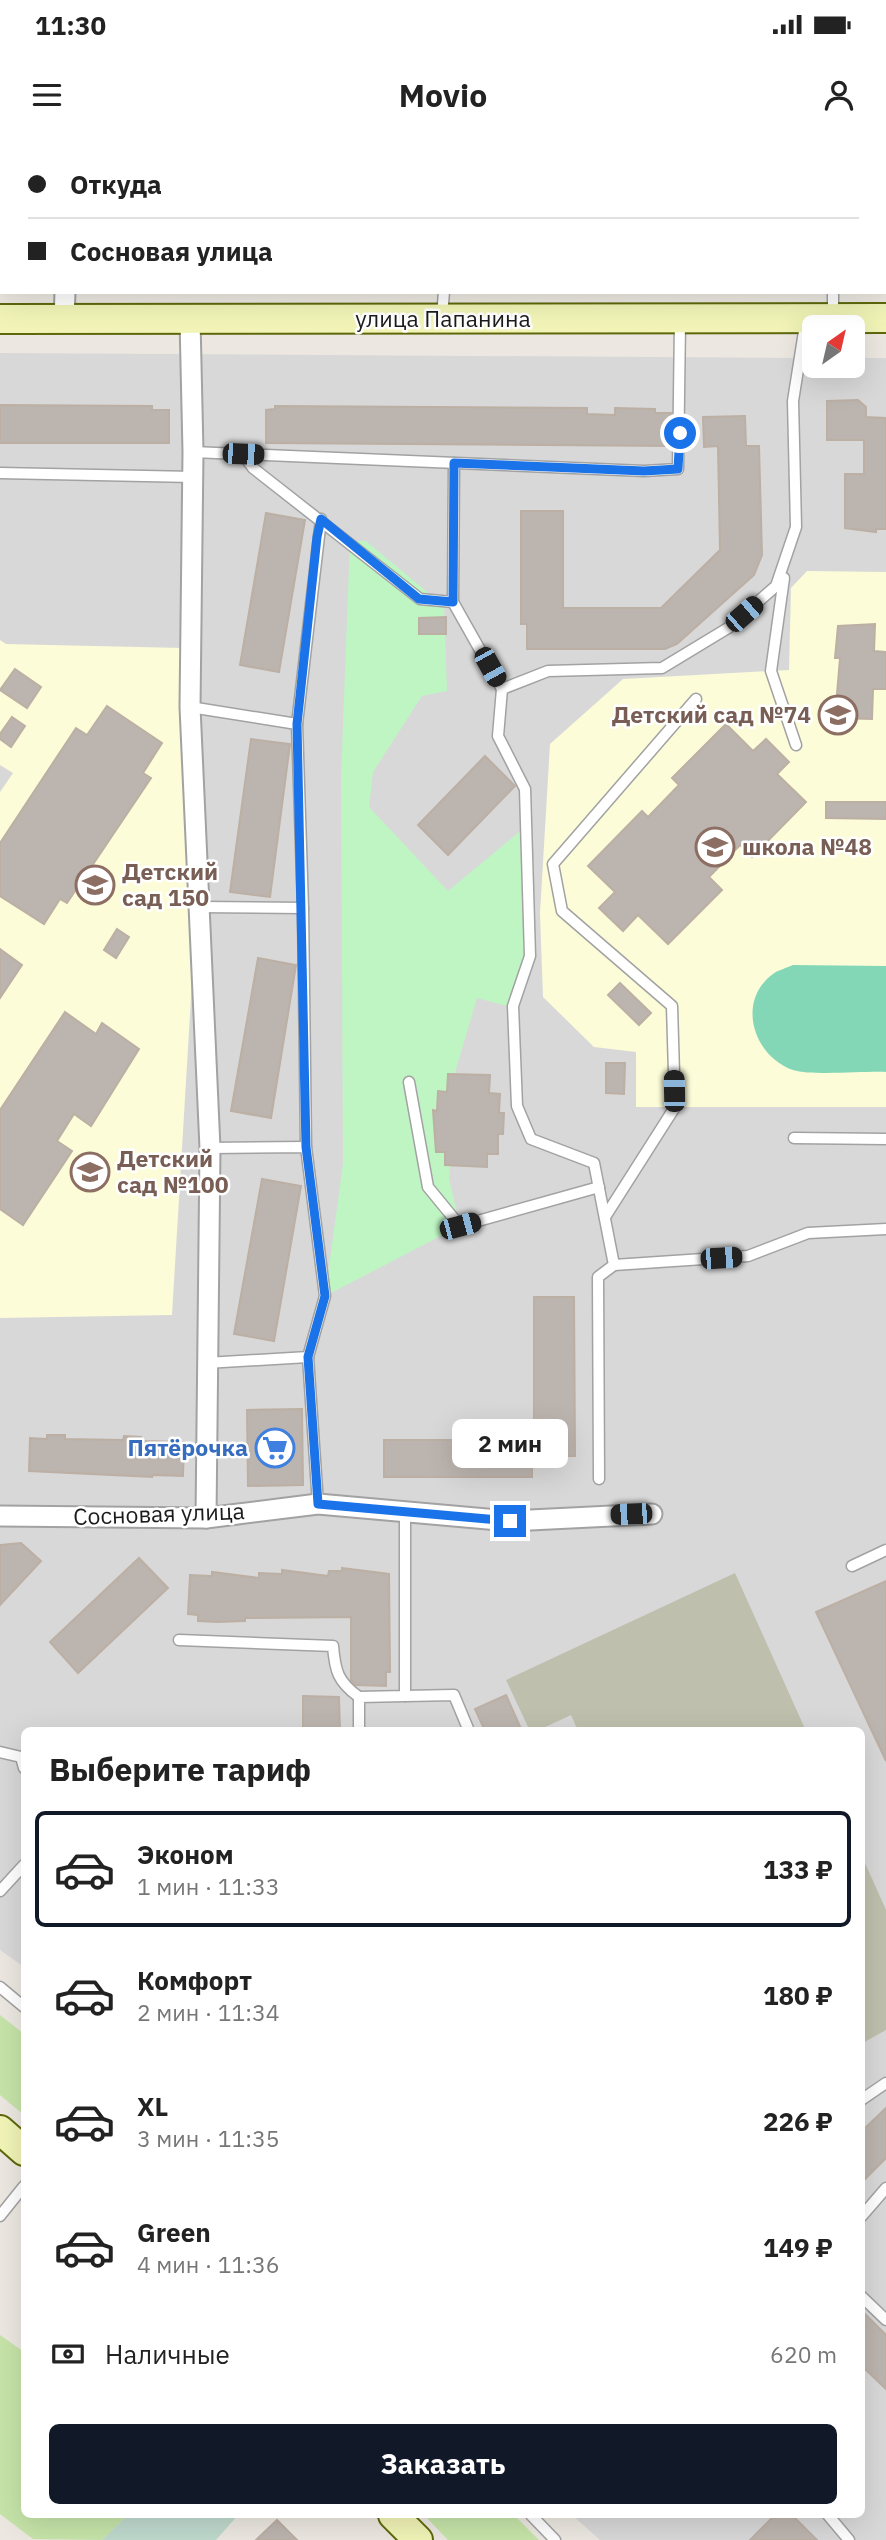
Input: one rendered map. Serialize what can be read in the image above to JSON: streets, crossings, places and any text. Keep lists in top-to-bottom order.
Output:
{
  "streets": {
    "street": ["улица Папанина", "Сосновая улица"]
  },
  "places": {
    "school or university": [
      "Детский сад №74",
      "школа №48",
      "Детский сад 150",
      "Детский сад №100"
    ],
    "supermarket": ["Пятёрочка"]
  },
  "north": "top right",
  "page": {
    "status": "11:30",
    "header": "Movio",
    "banner": ["Откуда", "Сосновая улица"],
    "bubble": "2 мин",
    "heading": "Выберите тариф",
    "list": [
      {
        "name": "Эконом",
        "note": "1 мин · 11:33",
        "value": "133 ₽"
      },
      {
        "name": "Комфорт",
        "note": "2 мин · 11:34",
        "value": "180 ₽"
      },
      {
        "name": "XL",
        "note": "3 мин · 11:35",
        "value": "226 ₽"
      },
      {
        "name": "Green",
        "note": "4 мин · 11:36",
        "value": "149 ₽"
      }
    ],
    "pay": ["Наличные", "620 m"],
    "buttons": "Заказать"
  }
}
